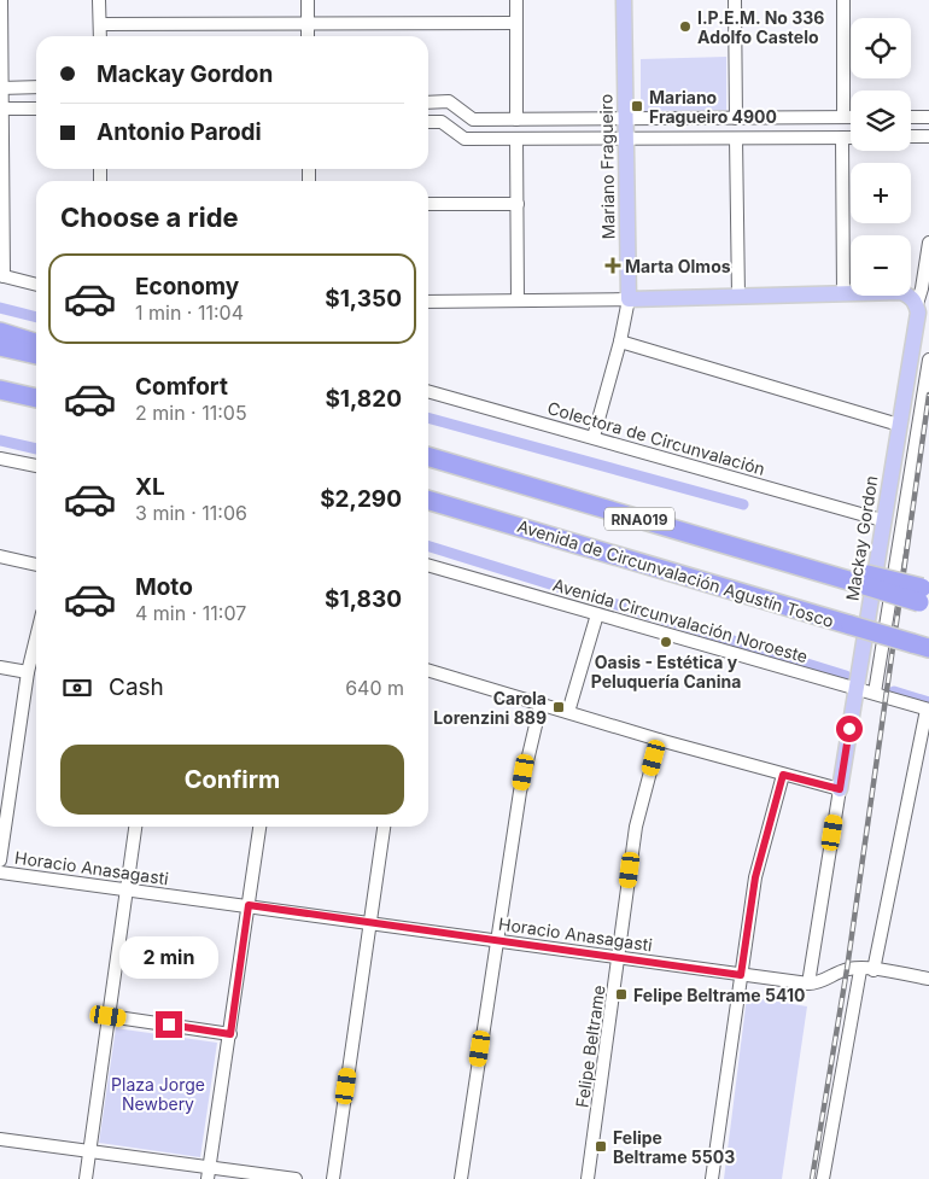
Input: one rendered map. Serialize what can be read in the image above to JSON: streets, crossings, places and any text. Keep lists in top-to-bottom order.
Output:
{
  "streets": {
    "highway": ["RNA019", "Avenida de Circunvalación Agustín Tosco"],
    "main road": ["Mariano Fragueiro", "Mackay Gordon"],
    "street": [
      "Colectora de Circunvalación",
      "Avenida Circunvalación Noroeste",
      "Horacio Anasagasti",
      "Felipe Beltrame"
    ]
  },
  "crossings": [
    ["Mariano Fragueiro", "Colectora de Circunvalación"],
    ["Colectora de Circunvalación", "Mackay Gordon"],
    ["Mackay Gordon", "Avenida Circunvalación Noroeste"],
    ["Mackay Gordon", "Horacio Anasagasti"],
    ["Horacio Anasagasti", "Felipe Beltrame"]
  ],
  "parks": ["Plaza Jorge Newbery"],
  "places": {
    "other": ["I.P.E.M. No 336 Adolfo Castelo", "Oasis - Estética y Peluquería Canina"],
    "transit": [
      "Mariano Fragueiro 4900",
      "Carola Lorenzini 889",
      "Felipe Beltrame 5410",
      "Felipe Beltrame 5503"
    ],
    "health": ["Marta Olmos"]
  },
  "page": {
    "map_buttons": ["+", "−"],
    "banner": ["Mackay Gordon", "Antonio Parodi"],
    "heading": "Choose a ride",
    "list": [
      {
        "name": "Economy",
        "note": "1 min · 11:04",
        "value": "$1,350"
      },
      {
        "name": "Comfort",
        "note": "2 min · 11:05",
        "value": "$1,820"
      },
      {
        "name": "XL",
        "note": "3 min · 11:06",
        "value": "$2,290"
      },
      {
        "name": "Moto",
        "note": "4 min · 11:07",
        "value": "$1,830"
      }
    ],
    "pay": ["Cash", "640 m"],
    "buttons": "Confirm",
    "bubble": "2 min"
  }
}
